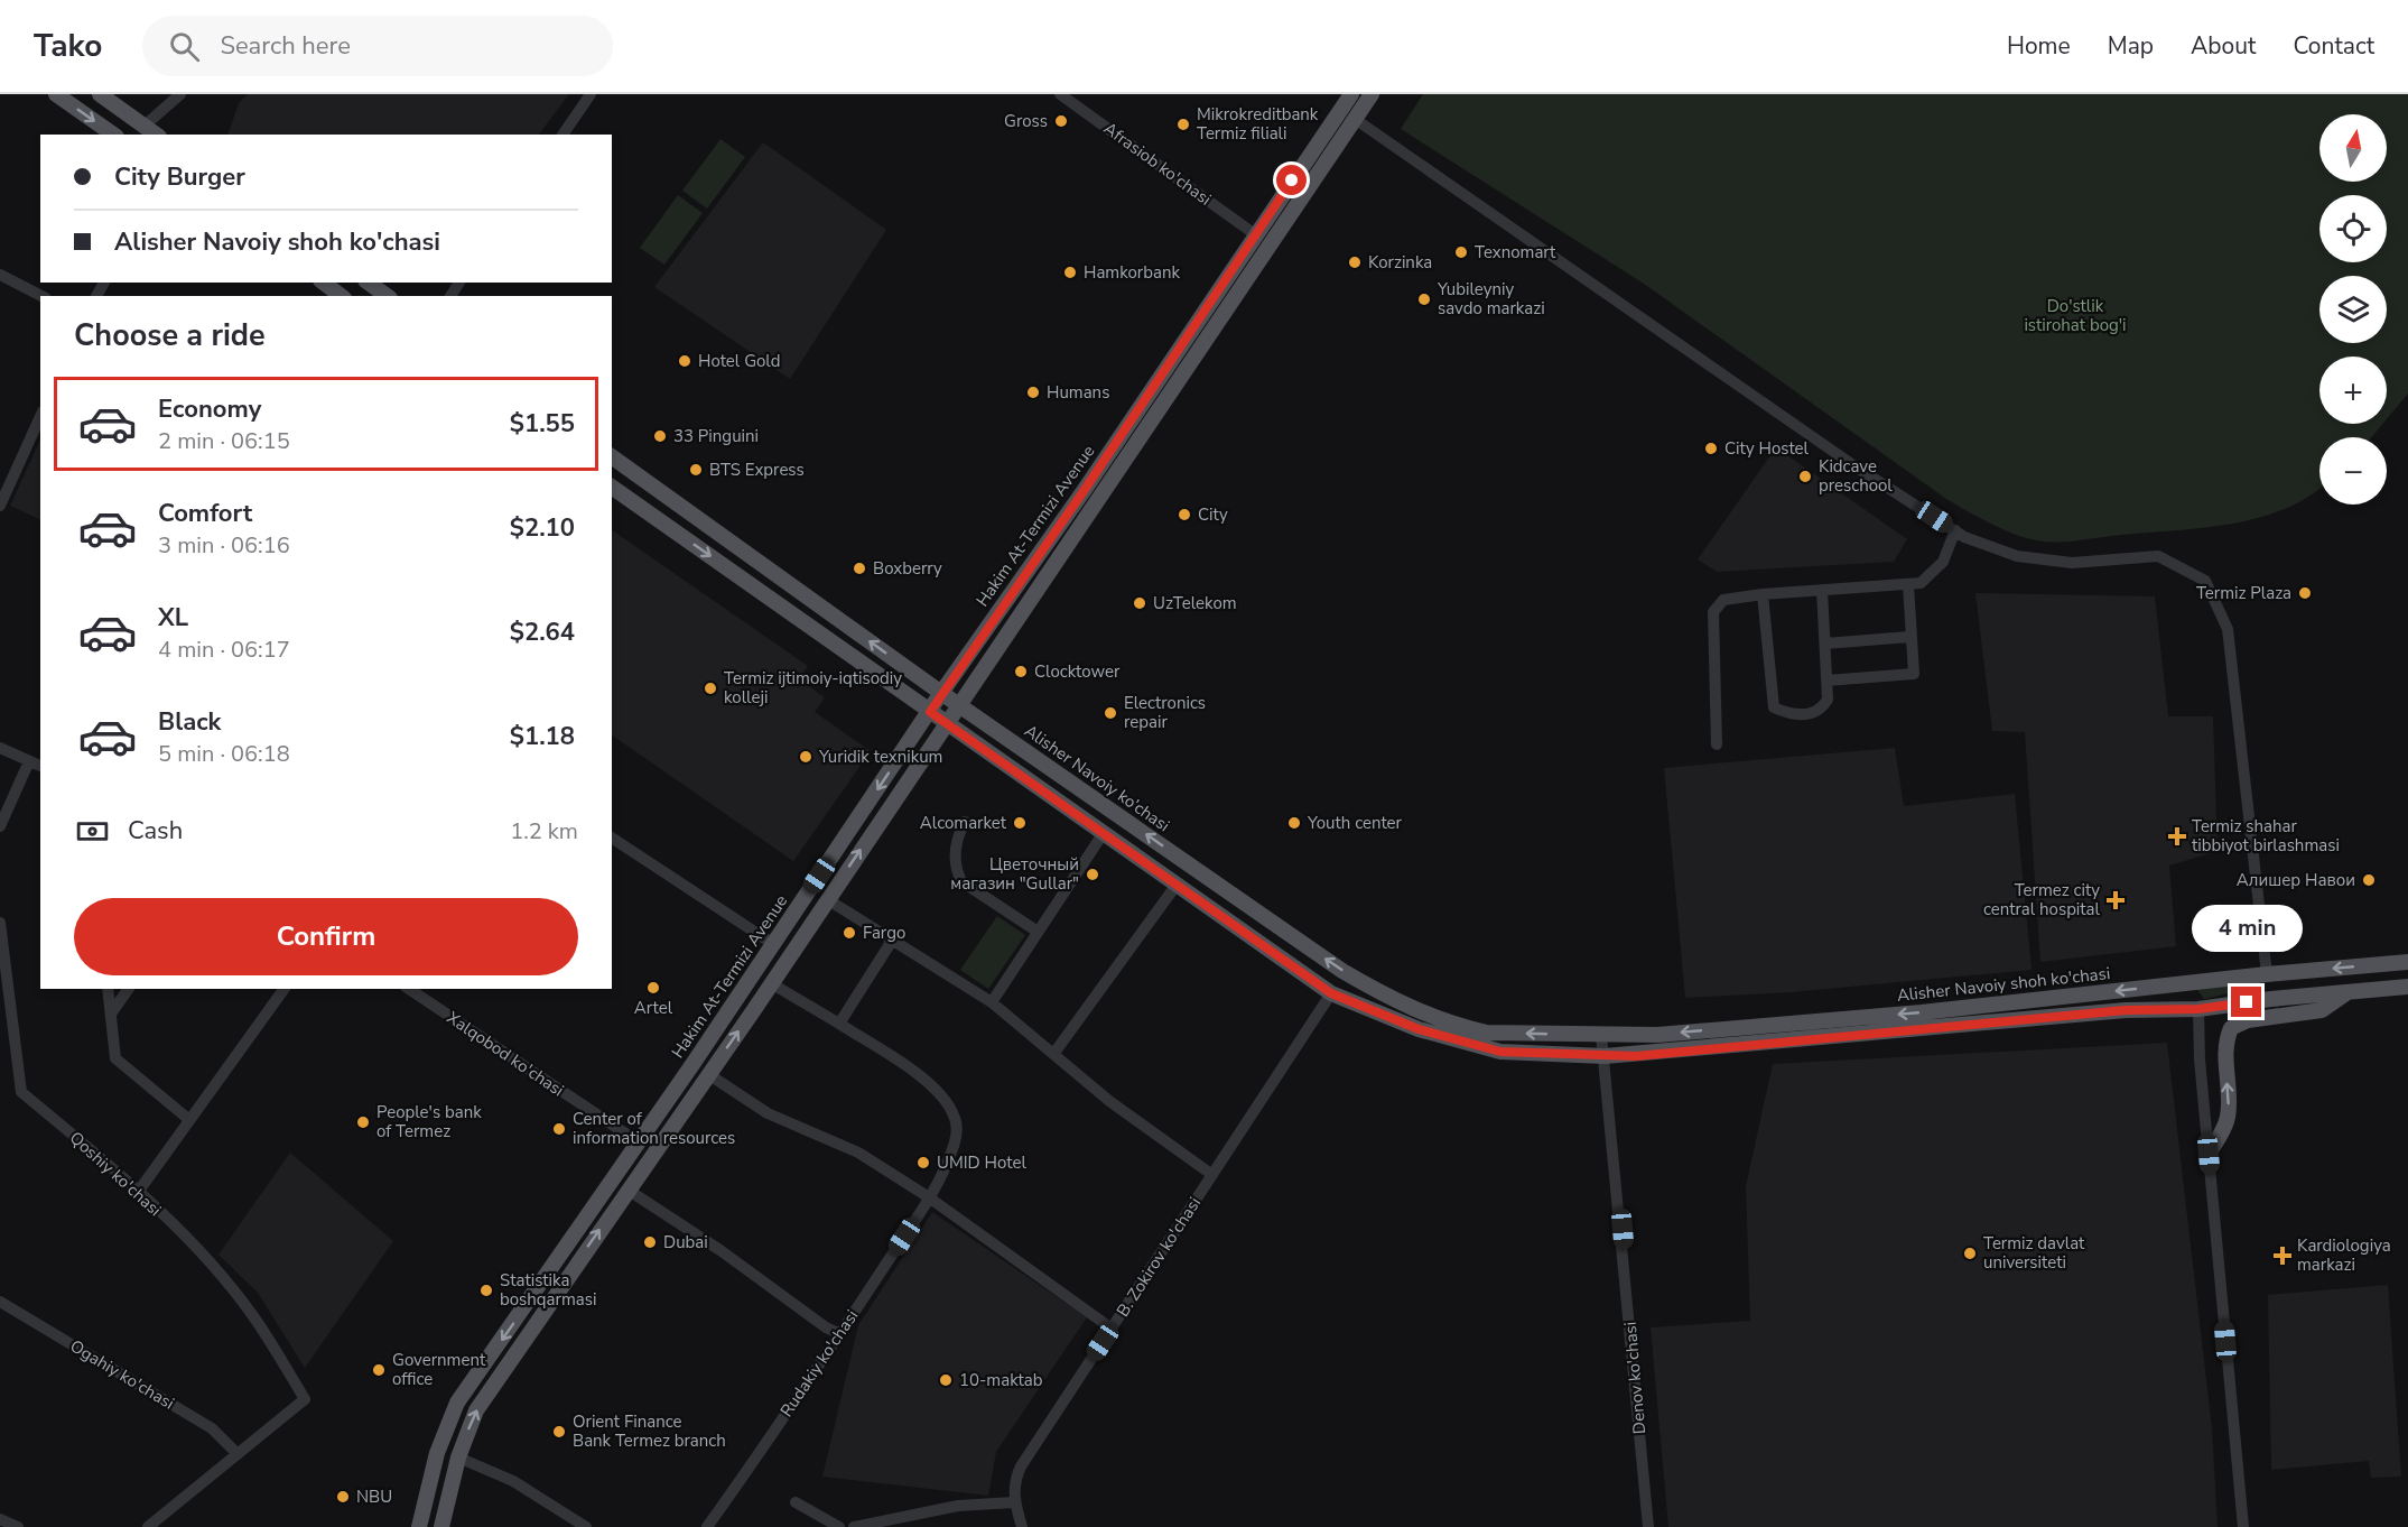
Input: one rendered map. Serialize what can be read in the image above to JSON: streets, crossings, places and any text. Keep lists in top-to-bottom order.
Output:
{
  "streets": {
    "main road": ["Hakim At-Termizi Avenue", "Alisher Navoiy ko’chasi", "Alisher Navoiy shoh ko'chasi"],
    "street": [
      "Afrasiob ko'chasi",
      "Xalqobod ko'chasi",
      "Qoshiy ko'chasi",
      "B. Zokirov ko'chasi",
      "Rudakiy ko'chasi",
      "Ogahiy ko'chasi",
      "Denov ko'chasi"
    ]
  },
  "crossings": [
    ["Afrasiob ko'chasi", "Hakim At-Termizi Avenue"],
    ["Hakim At-Termizi Avenue", "Alisher Navoiy ko’chasi"],
    ["Hakim At-Termizi Avenue", "Xalqobod ko'chasi"],
    ["Hakim At-Termizi Avenue", "Rudakiy ko'chasi"],
    ["Alisher Navoiy ko’chasi", "Alisher Navoiy shoh ko'chasi"],
    ["Alisher Navoiy ko’chasi", "Denov ko'chasi"],
    ["Alisher Navoiy shoh ko'chasi", "Denov ko'chasi"],
    ["Qoshiy ko'chasi", "Ogahiy ko'chasi"]
  ],
  "parks": ["Do'stlik istirohat bog'i"],
  "places": {
    "other": [
      "Gross",
      "Mikrokreditbank Termiz filiali",
      "Texnomart",
      "Korzinka",
      "Hamkorbank",
      "Yubileyniy savdo markazi",
      "Hotel Gold",
      "Humans",
      "33 Pinguini",
      "City Hostel",
      "BTS Express",
      "Kidcave preschool",
      "City",
      "Boxberry",
      "Termiz Plaza",
      "UzTelekom",
      "Clocktower",
      "Termiz ijtimoiy-iqtisodiy kolleji",
      "Electronics repair",
      "Yuridik texnikum",
      "Alcomarket",
      "Youth center",
      "Цветочный магазин \"Gullar\"",
      "Алишер Навои",
      "Fargo",
      "Artel",
      "People's bank of Termez",
      "Center of information resources",
      "UMID Hotel",
      "Dubai",
      "Termiz davlat universiteti",
      "Statistika boshqarmasi",
      "Government office",
      "10-maktab",
      "Orient Finance Bank Termez branch",
      "NBU"
    ],
    "health": ["Termiz shahar tibbiyot birlashmasi", "Termez city central hospital", "Kardiologiya markazi"]
  },
  "north": "top",
  "page": {
    "header": "Tako",
    "search": "Search here",
    "nav": [
      "Home",
      "Map",
      "About",
      "Contact"
    ],
    "map_buttons": ["+", "−"],
    "banner": ["City Burger", "Alisher Navoiy shoh ko'chasi"],
    "heading": "Choose a ride",
    "list": [
      {
        "name": "Economy",
        "note": "2 min · 06:15",
        "value": "$1.55"
      },
      {
        "name": "Comfort",
        "note": "3 min · 06:16",
        "value": "$2.10"
      },
      {
        "name": "XL",
        "note": "4 min · 06:17",
        "value": "$2.64"
      },
      {
        "name": "Black",
        "note": "5 min · 06:18",
        "value": "$1.18"
      }
    ],
    "pay": ["Cash", "1.2 km"],
    "buttons": "Confirm",
    "bubble": "4 min"
  }
}
